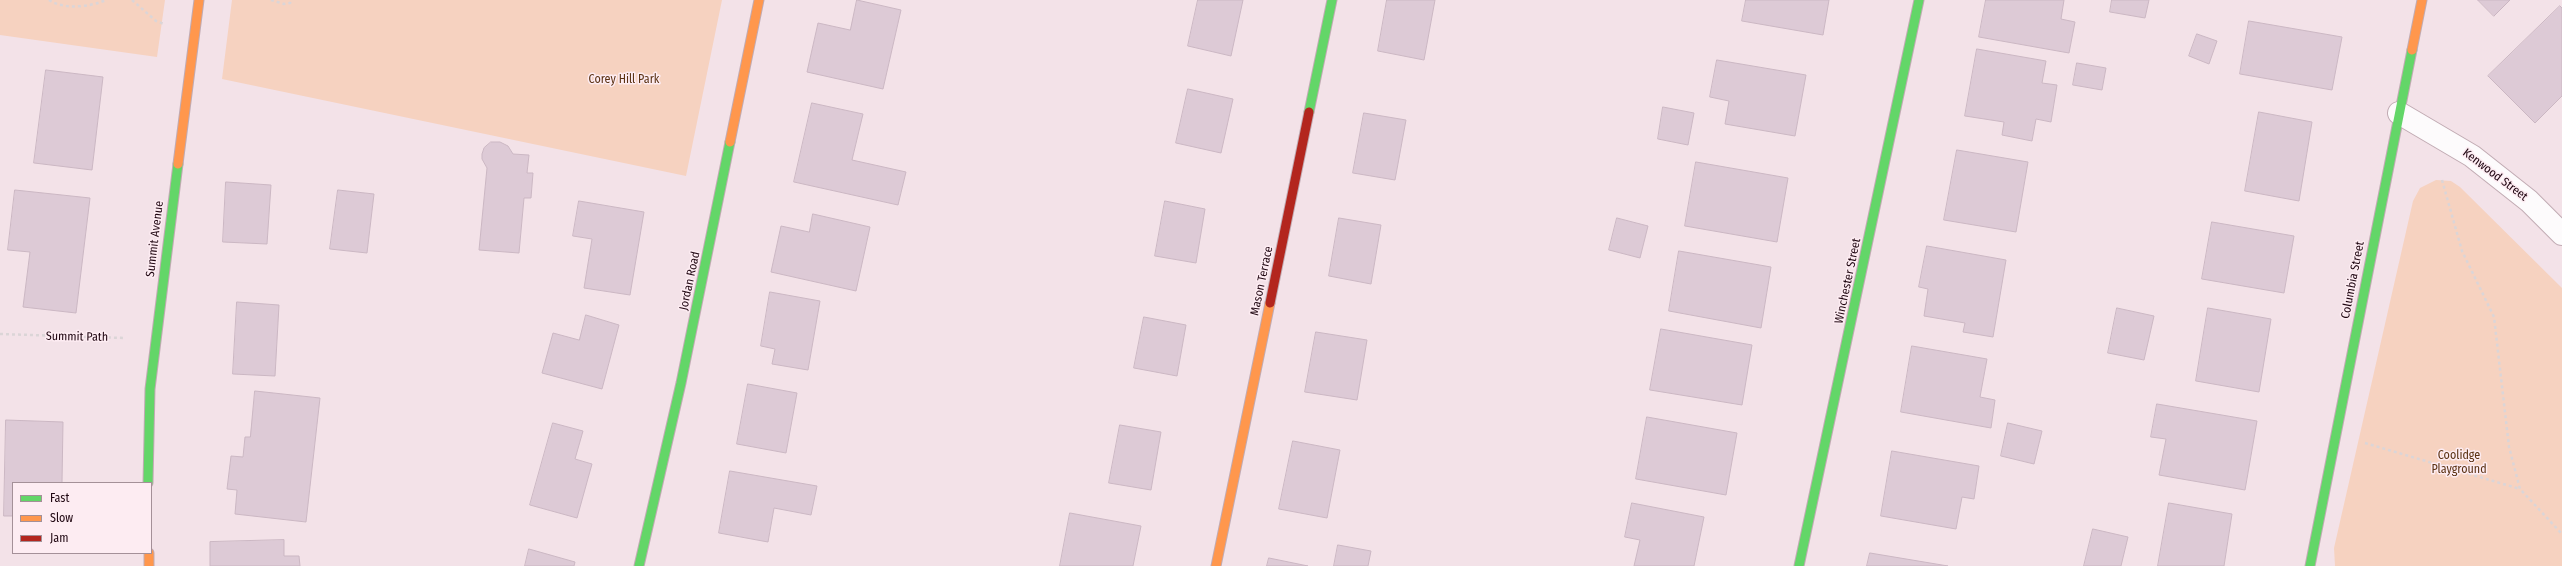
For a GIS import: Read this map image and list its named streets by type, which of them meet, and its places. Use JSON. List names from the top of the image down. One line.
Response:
{"streets":{"street":["Kenwood Street","Summit Avenue","Columbia Street","Jordan Road","Mason Terrace","Winchester Street"],"path":["Summit Path"]},"crossings":[["Kenwood Street","Columbia Street"],["Summit Avenue","Summit Path"]],"parks":["Corey Hill Park","Coolidge Playground"],"legend":["Fast","Slow","Jam"]}
